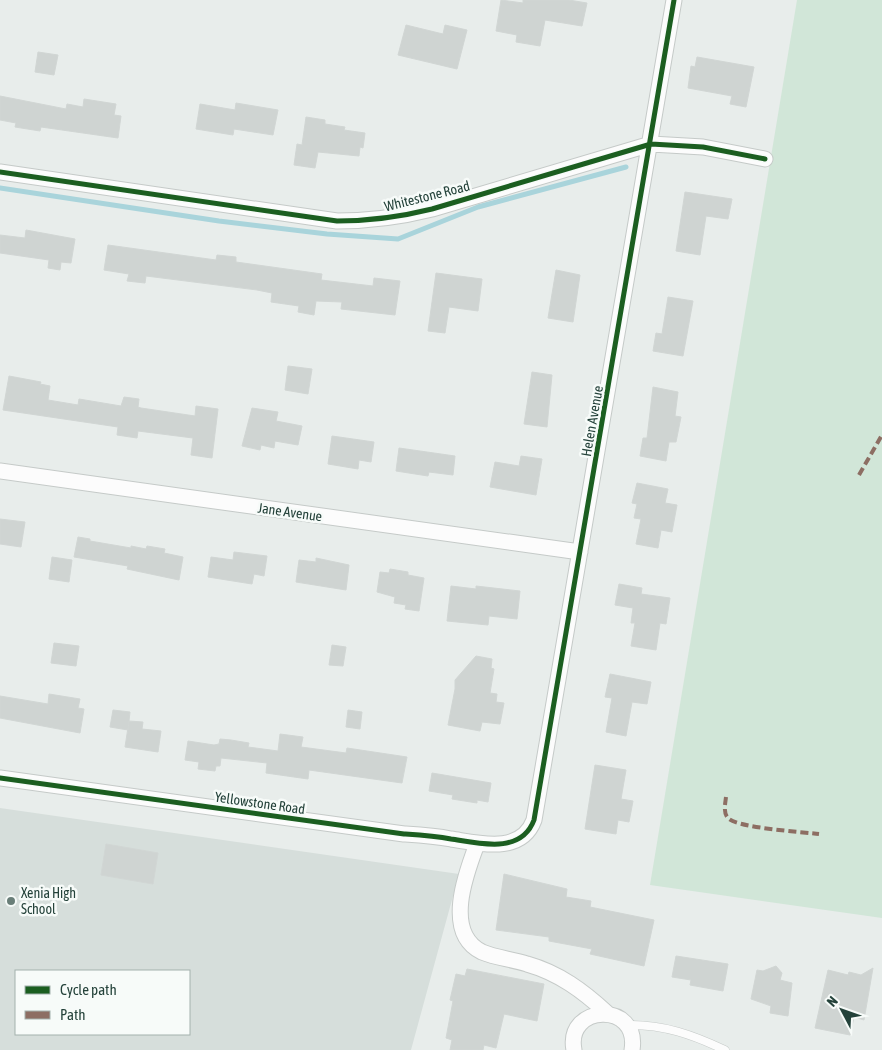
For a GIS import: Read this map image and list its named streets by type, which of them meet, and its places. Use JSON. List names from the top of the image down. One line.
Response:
{"streets":{"street":["Whitestone Road","Helen Avenue","Jane Avenue","Yellowstone Road"]},"crossings":[["Whitestone Road","Helen Avenue"],["Helen Avenue","Jane Avenue"],["Helen Avenue","Yellowstone Road"]],"places":["Xenia High School"],"legend":["Cycle path","Path"],"north":"top left"}
